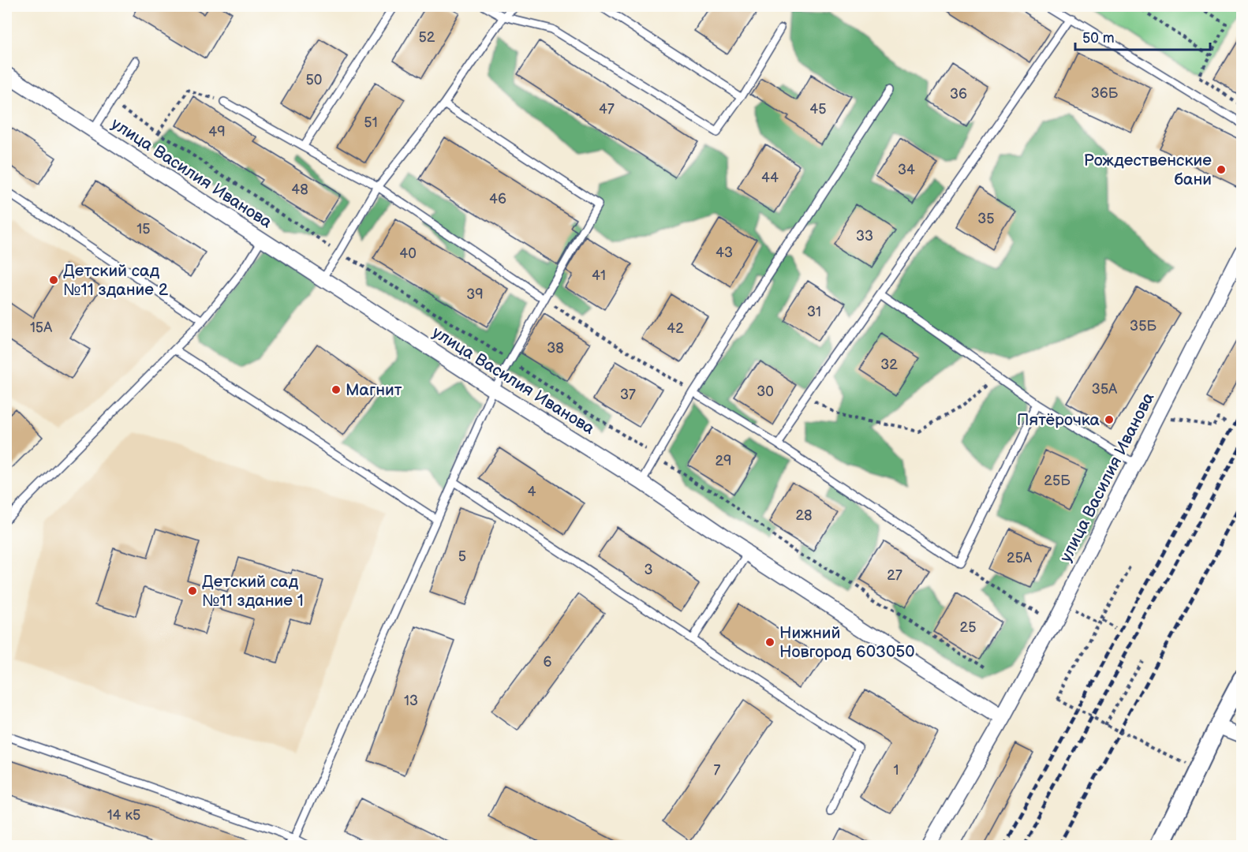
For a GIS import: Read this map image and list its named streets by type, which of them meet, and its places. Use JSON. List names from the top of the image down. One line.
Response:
{"streets":{"street":["улица Василия Иванова"]},"places":["Рождественские бани","Детский сад №11 здание 2","Магнит","Пятёрочка","Детский сад №11 здание 1","Нижний Новгород 603050"],"house_numbers":["52","50","36Б","36","47","45","51","49","34","44","48","46","35","15","33","43","40","41","39","31","35Б","15А","42","38","32","35А","30","37","29","25Б","4","28","5","25А","3","27","25","6","13","7","1","14 к5"],"scale_bar":"50 m"}
